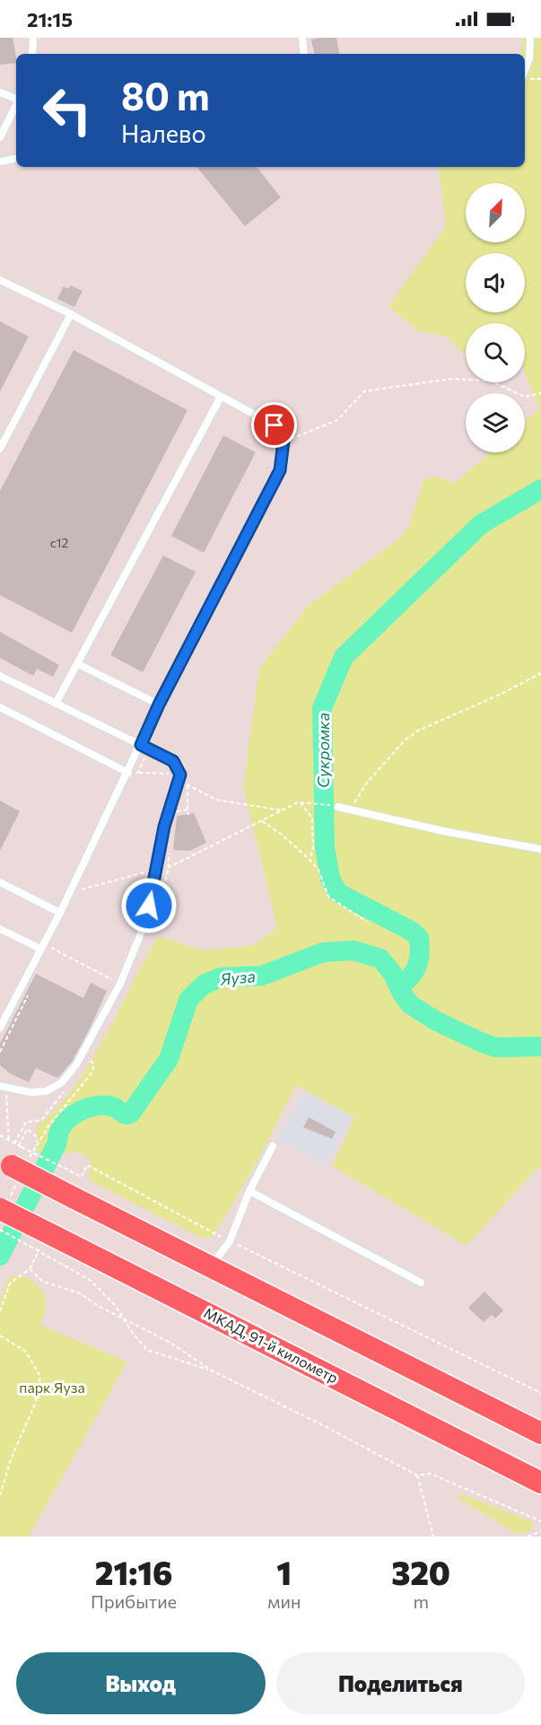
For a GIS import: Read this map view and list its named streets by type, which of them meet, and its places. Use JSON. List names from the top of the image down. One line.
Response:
{"streets":{"highway":["МКАД, 91-й километр"]},"water":["Сукромка","Яуза"],"parks":["парк Яуза"],"house_numbers":["с12"],"north":"top right","page":{"status":"21:15","turn":["80 m","Налево"],"eta":["21:16","Прибытие","1","мин","320","m"],"buttons":["Выход","Поделиться"]}}
